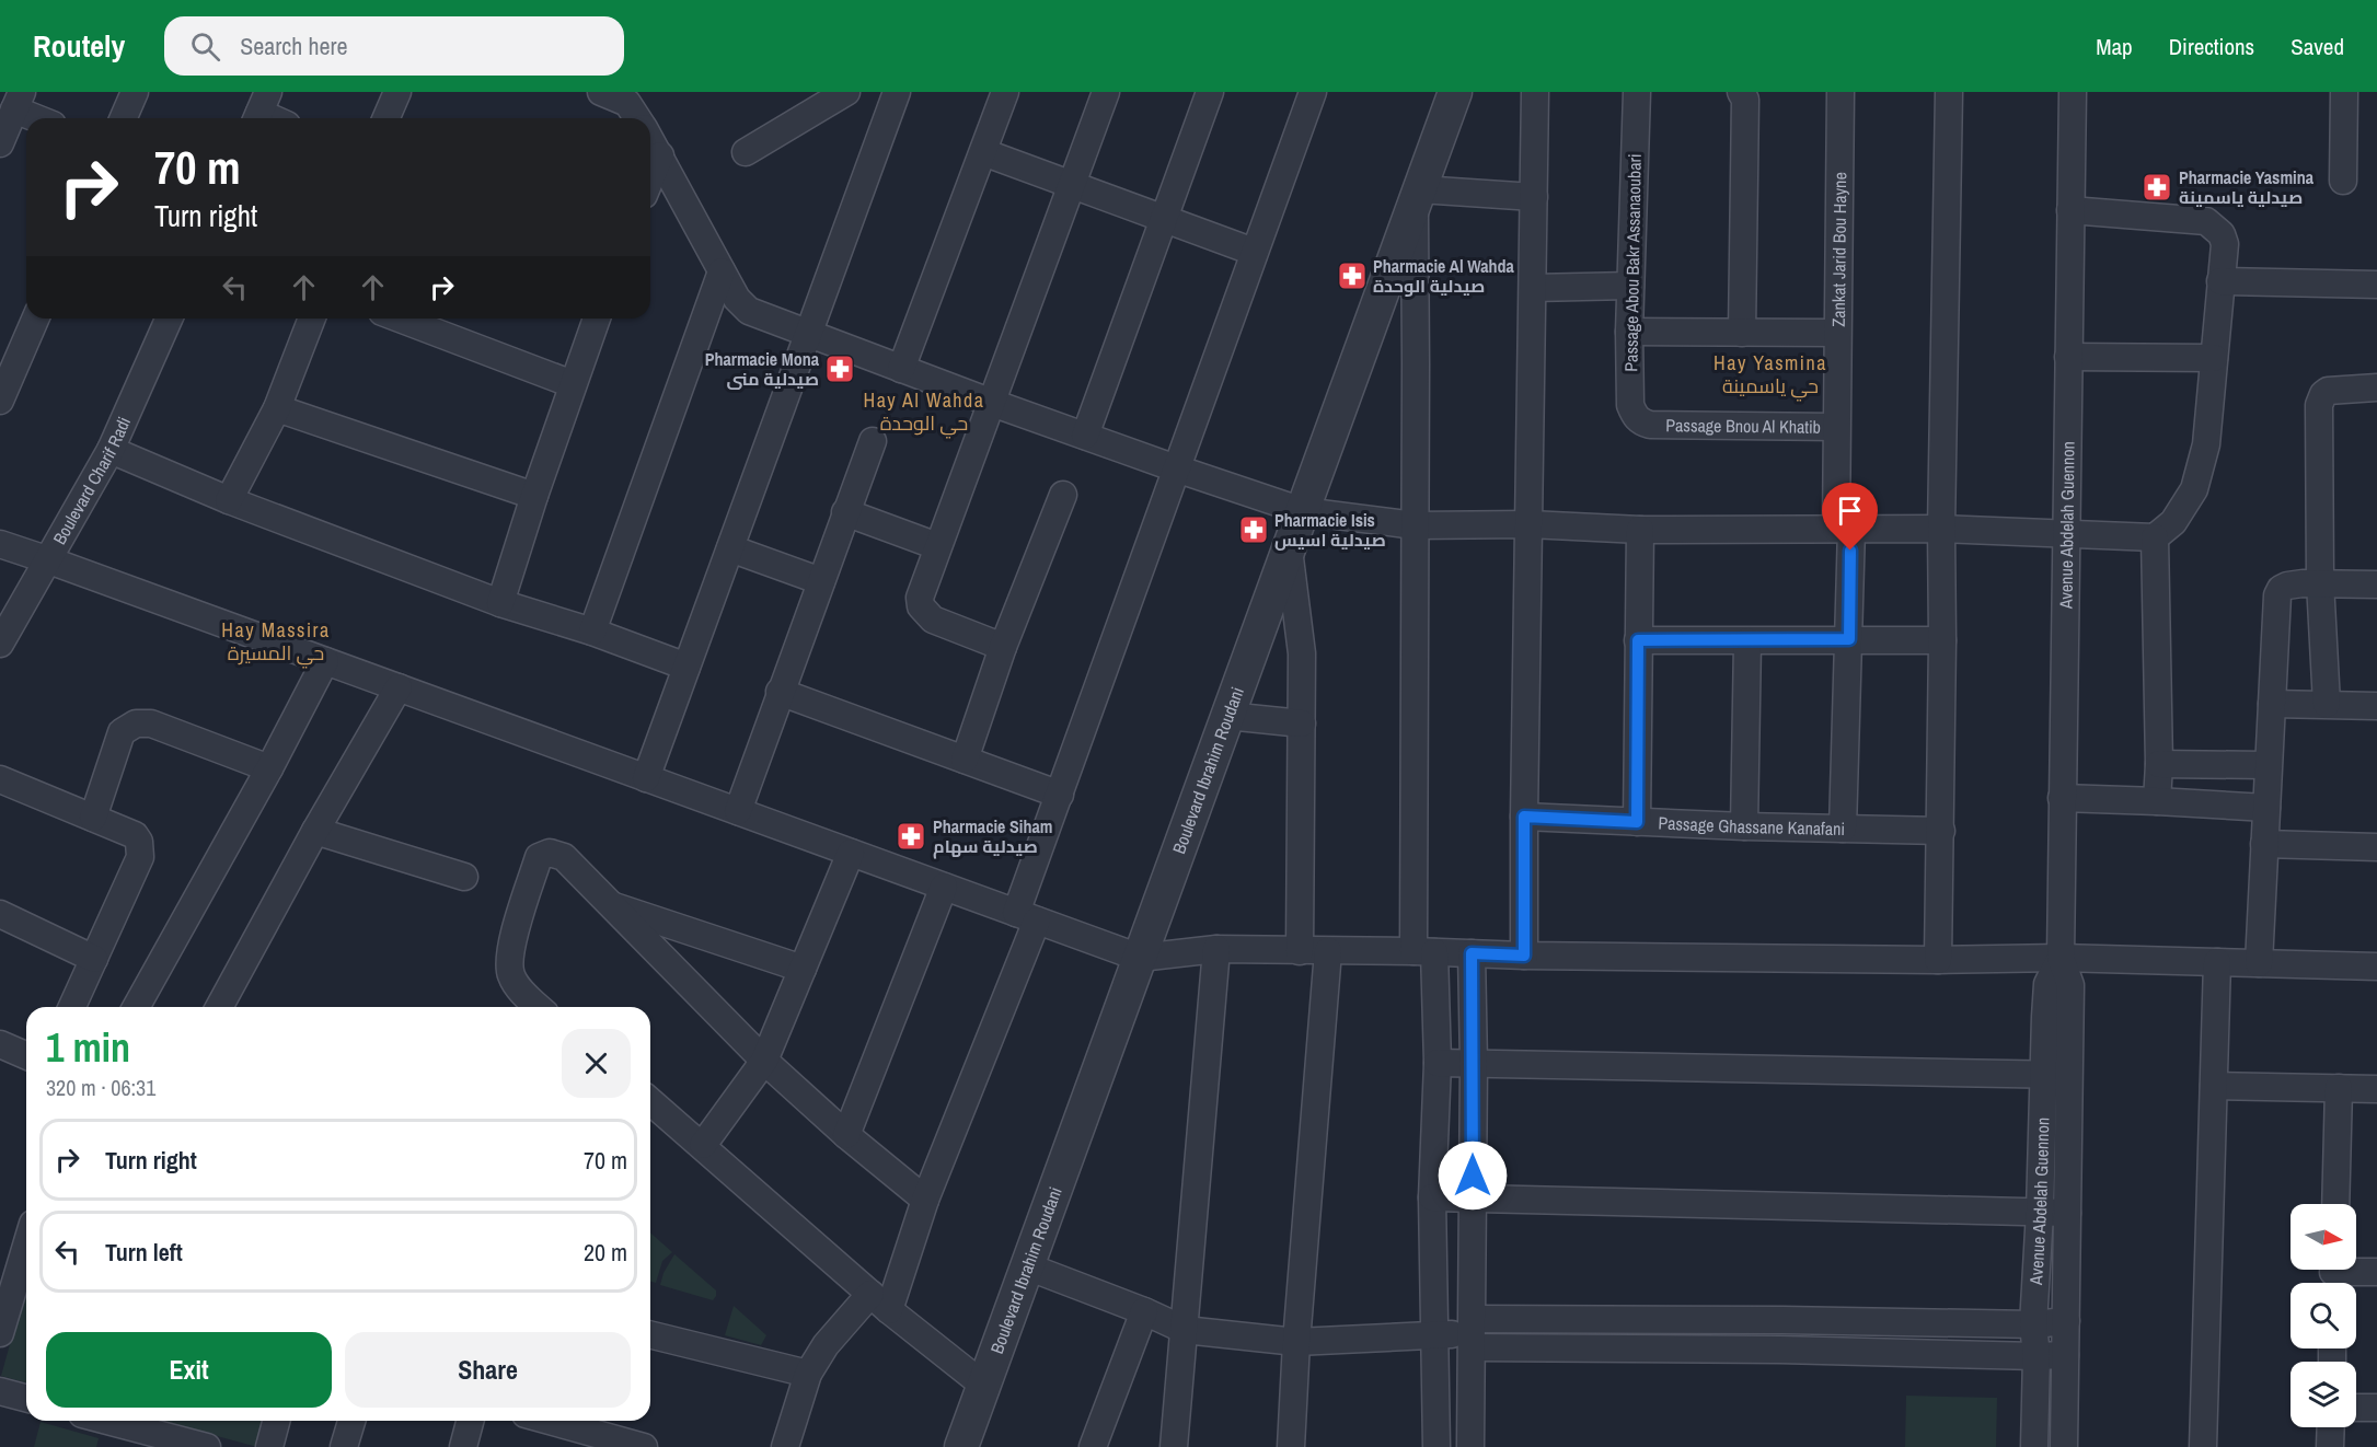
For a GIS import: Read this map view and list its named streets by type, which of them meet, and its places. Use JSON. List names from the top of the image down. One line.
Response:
{"streets":{"street":["Zankat Jarid Bou Hayne","Passage Abou Bakr Assanaoubari","Passage Bnou Al Khatib","Boulevard Charif Radi","Avenue Abdelah Guennon","Boulevard Ibrahim Roudani","Passage Ghassane Kanafani"]},"crossings":[["Zankat Jarid Bou Hayne","Passage Bnou Al Khatib"],["Zankat Jarid Bou Hayne","Passage Ghassane Kanafani"],["Passage Abou Bakr Assanaoubari","Passage Bnou Al Khatib"]],"districts":["Hay Yasmina حي ياسمينة","Hay Al Wahda حي الوحدة","Hay Massira حي المسيرة"],"places":{"pharmacy":["Pharmacie Yasmina صيدلية ياسمينة","Pharmacie Al Wahda صيدلية الوحدة","Pharmacie Mona صيدلية منى","Pharmacie Isis صيدلية اسيس","Pharmacie Siham صيدلية سهام"]},"north":"right","page":{"header":"Routely","search":"Search here","nav":["Map","Directions","Saved"],"turn":["70 m","Turn right"],"heading":["1 min","320 m · 06:31"],"list":[{"name":"Turn right","value":"70 m"},{"name":"Turn left","value":"20 m"}],"buttons":["Exit","Share"]}}
